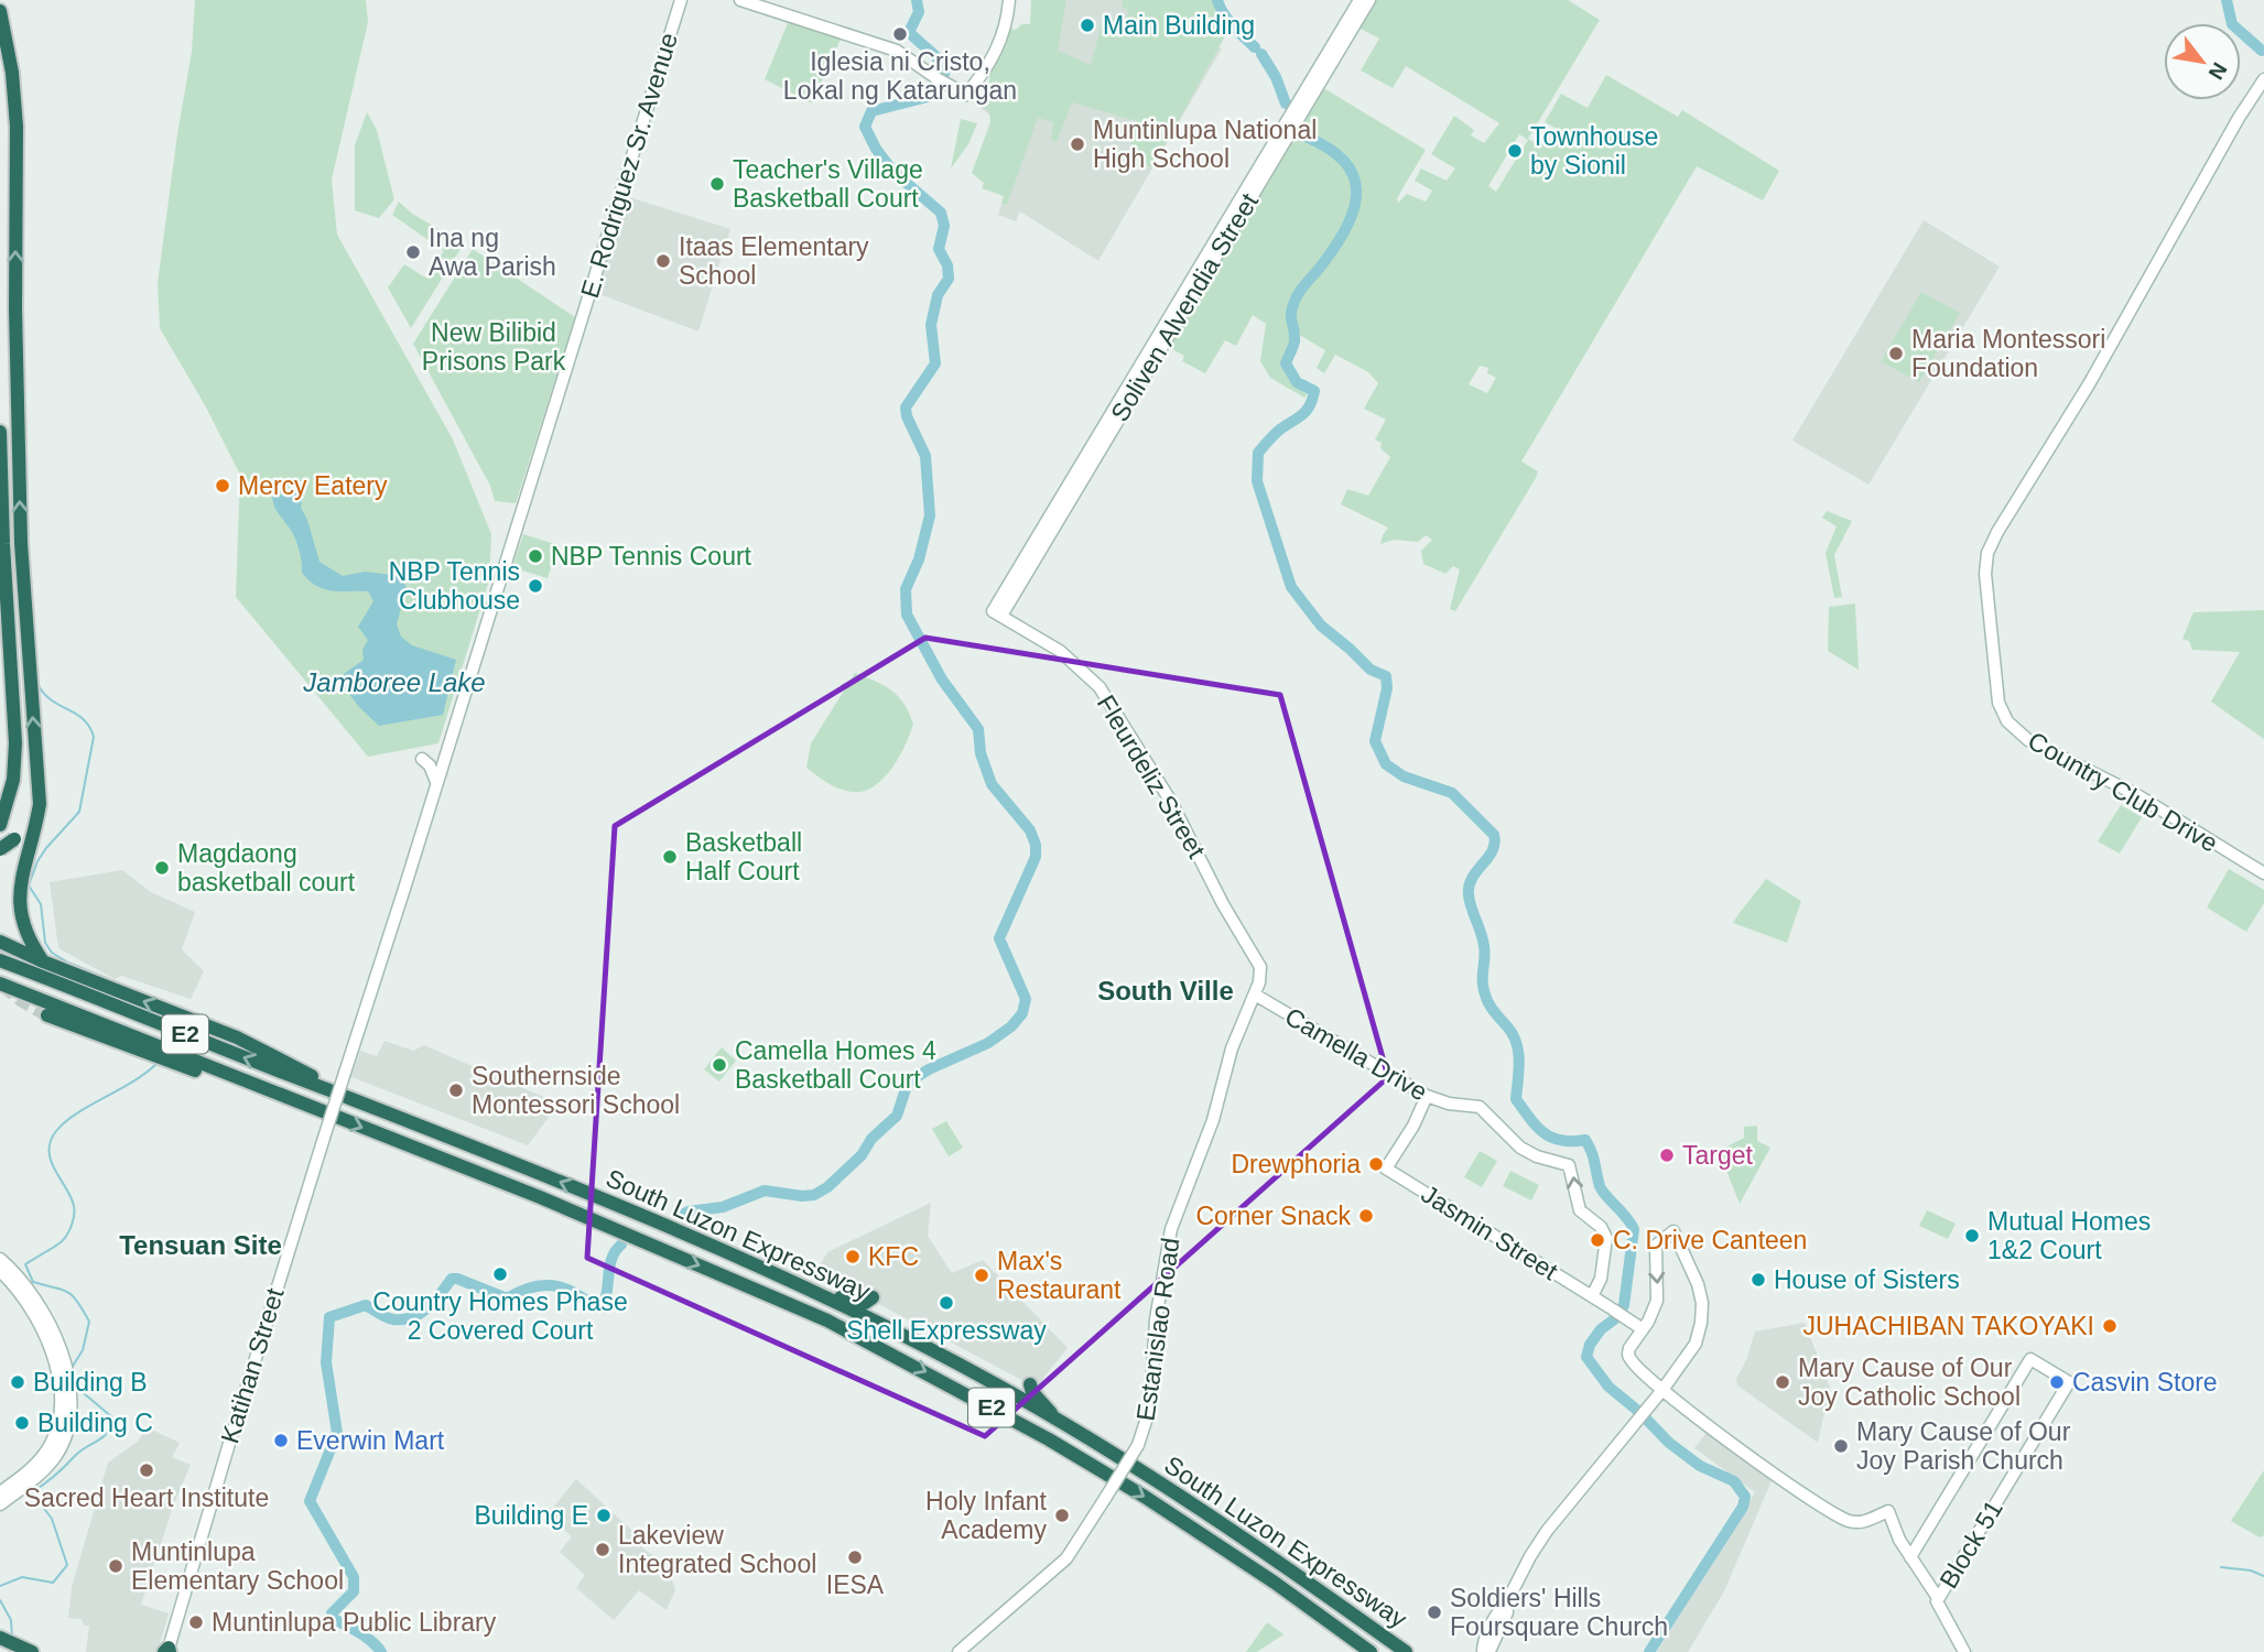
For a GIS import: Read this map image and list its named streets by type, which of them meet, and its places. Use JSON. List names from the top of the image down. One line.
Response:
{"streets":{"highway":["E2","South Luzon Expressway"],"street":["E. Rodriguez Sr. Avenue","Soliven Alvendia Street","Fleurdeliz Street","Country Club Drive","Camella Drive","Jasmin Street","Estanislao Road","Katihan Street","Block 51"]},"crossings":[["E. Rodriguez Sr. Avenue","Katihan Street"],["Soliven Alvendia Street","Fleurdeliz Street"],["Fleurdeliz Street","Camella Drive"],["Fleurdeliz Street","Estanislao Road"],["Camella Drive","Jasmin Street"],["Camella Drive","Estanislao Road"]],"one_way":["Camella Drive"],"districts":["South Ville","Tensuan Site"],"water":["Jamboree Lake"],"parks":["New Bilibid Prisons Park"],"places":["Main Building","Iglesia ni Cristo, Lokal ng Katarungan","Muntinlupa National High School","Townhouse by Sionil","Teacher's Village Basketball Court","Ina ng Awa Parish","Itaas Elementary School","Maria Montessori Foundation","Mercy Eatery","NBP Tennis Court","NBP Tennis Clubhouse","Basketball Half Court","Magdaong basketball court","Camella Homes 4 Basketball Court","Southernside Montessori School","Target","Drewphoria","Corner Snack","Mutual Homes 1&2 Court","C. Drive Canteen","KFC","Country Homes Phase 2 Covered Court","Max's Restaurant","House of Sisters","Shell Expressway","JUHACHIBAN TAKOYAKI","Building B","Mary Cause of Our Joy Catholic School","Casvin Store","Building C","Everwin Mart","Mary Cause of Our Joy Parish Church","Sacred Heart Institute","Building E","Holy Infant Academy","Lakeview Integrated School","IESA","Muntinlupa Elementary School","Soldiers' Hills Foursquare Church","Muntinlupa Public Library"],"north":"bottom right"}
